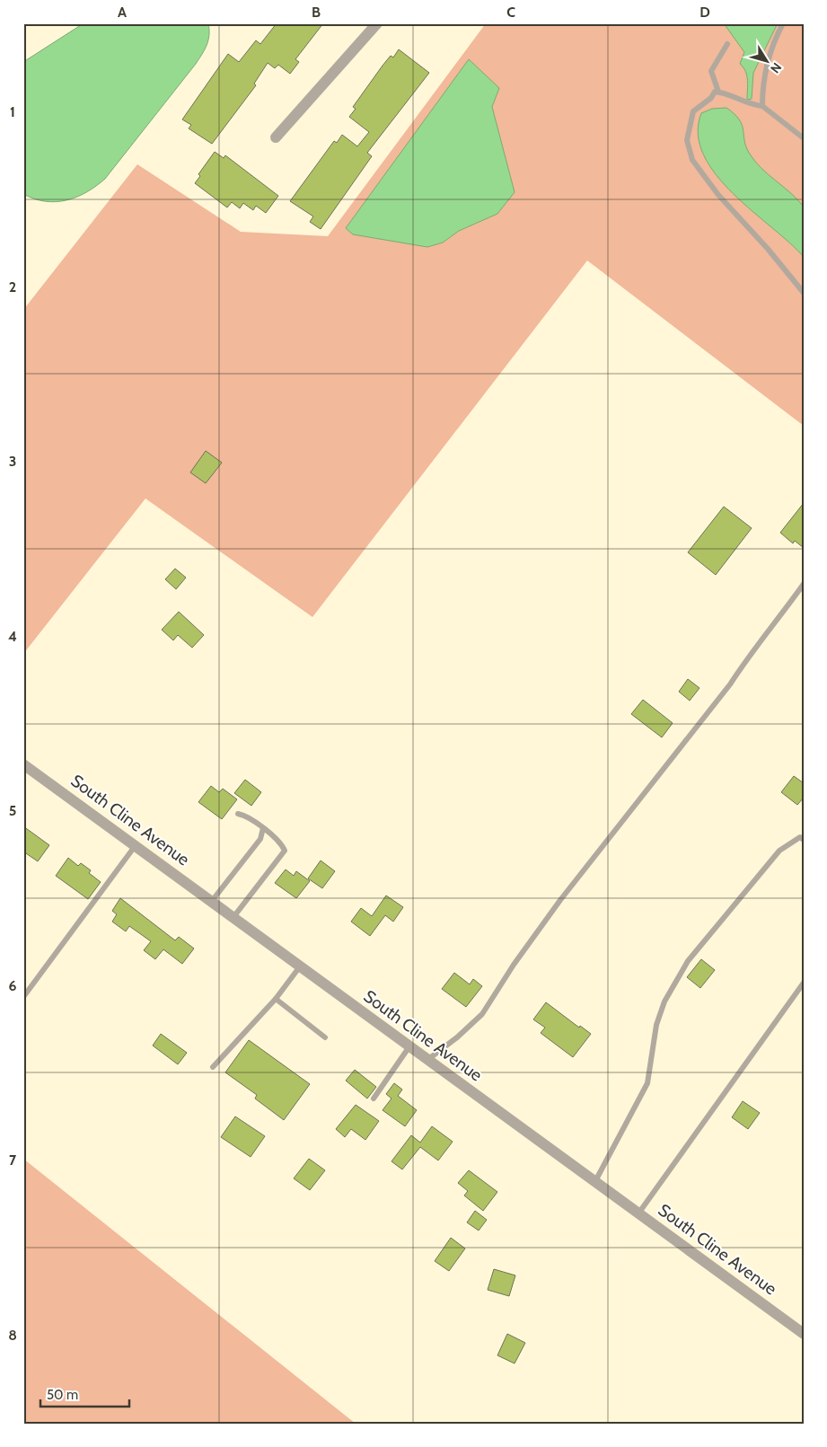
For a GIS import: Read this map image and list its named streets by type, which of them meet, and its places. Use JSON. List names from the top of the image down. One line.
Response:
{"streets":{"street":["South Cline Avenue"]},"scale_bar":"50 m","north":"bottom right","grid":{"columns":["A","B","C","D"],"rows":["1","2","3","4","5","6","7","8"]}}
